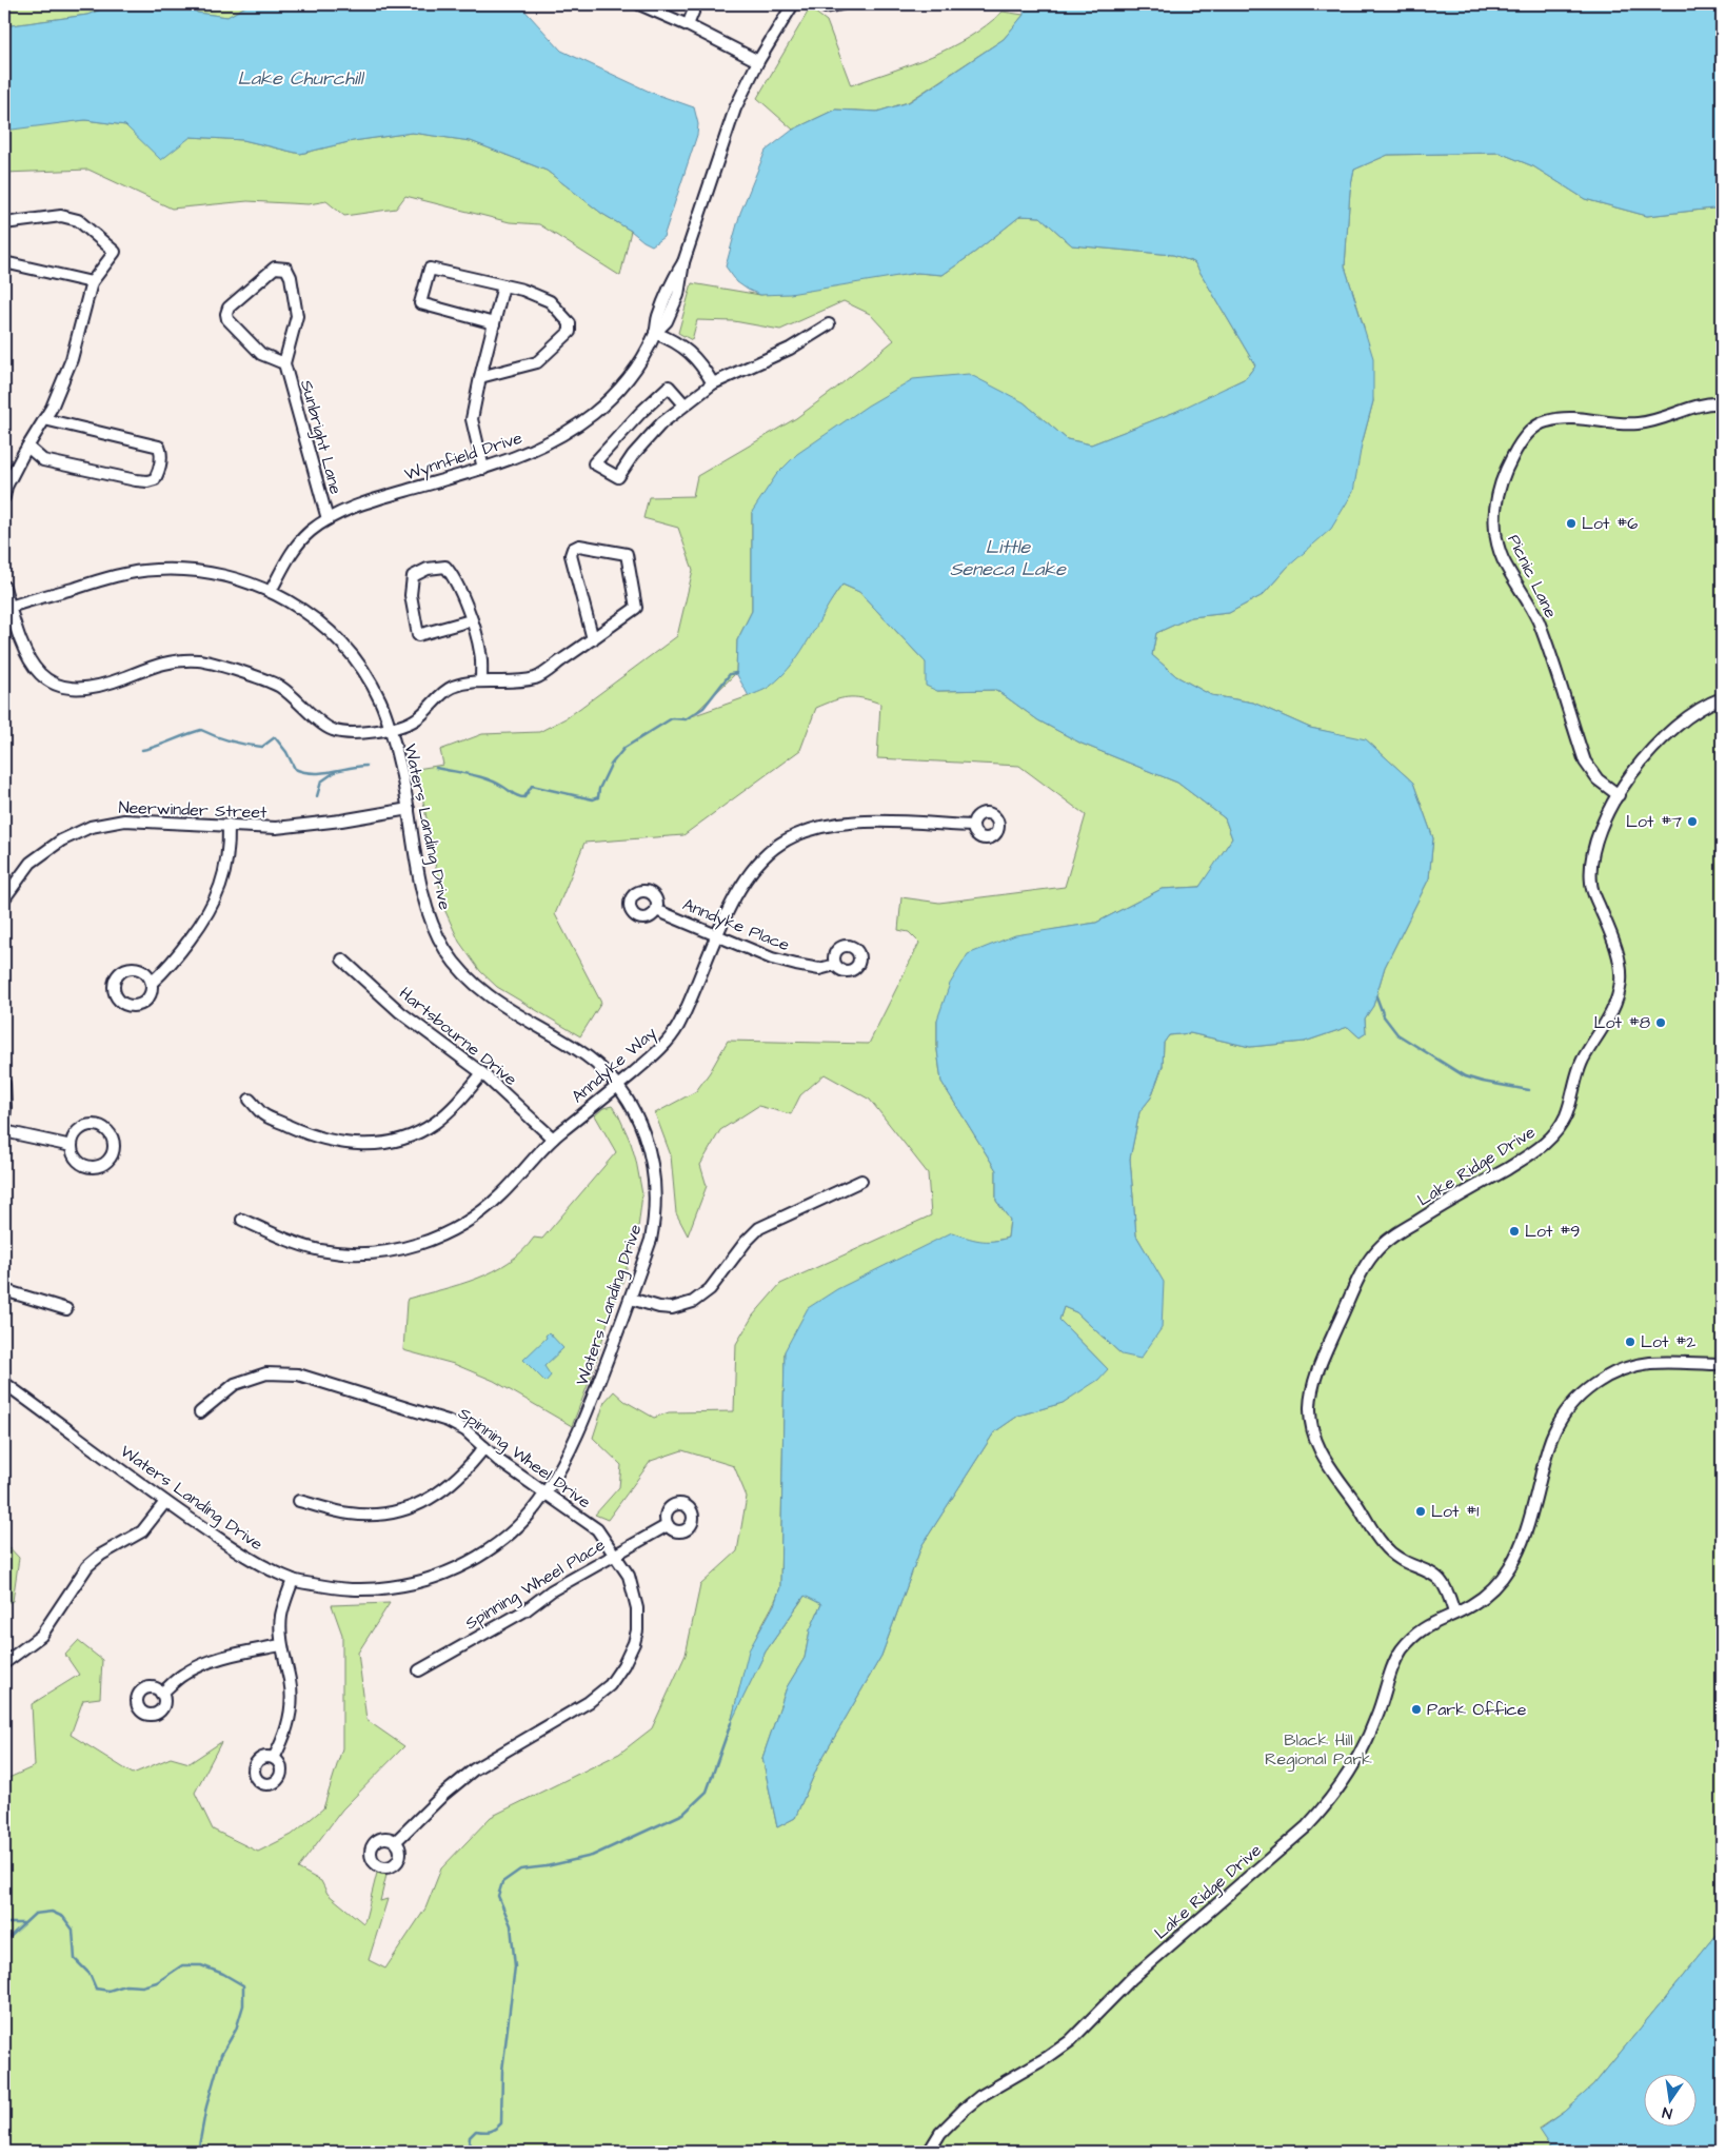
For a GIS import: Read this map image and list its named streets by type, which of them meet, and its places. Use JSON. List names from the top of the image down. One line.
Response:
{"streets":{"street":["Sunbright Lane","Wynnfield Drive","Picnic Lane","Neerwinder Street","Waters Landing Drive","Anndyke Place","Hartsbourne Drive","Anndyke Way","Lake Ridge Drive","Spinning Wheel Drive","Spinning Wheel Place"]},"crossings":[["Sunbright Lane","Wynnfield Drive"],["Wynnfield Drive","Waters Landing Drive"],["Picnic Lane","Lake Ridge Drive"],["Neerwinder Street","Waters Landing Drive"],["Waters Landing Drive","Anndyke Way"],["Waters Landing Drive","Spinning Wheel Drive"],["Anndyke Place","Anndyke Way"],["Hartsbourne Drive","Anndyke Way"],["Spinning Wheel Drive","Spinning Wheel Place"]],"water":["Lake Churchill","Little Seneca Lake"],"parks":["Black Hill Regional Park"],"places":["Lot #6","Lot #7","Lot #8","Lot #9","Lot #2","Lot #1","Park Office"],"north":"bottom"}
